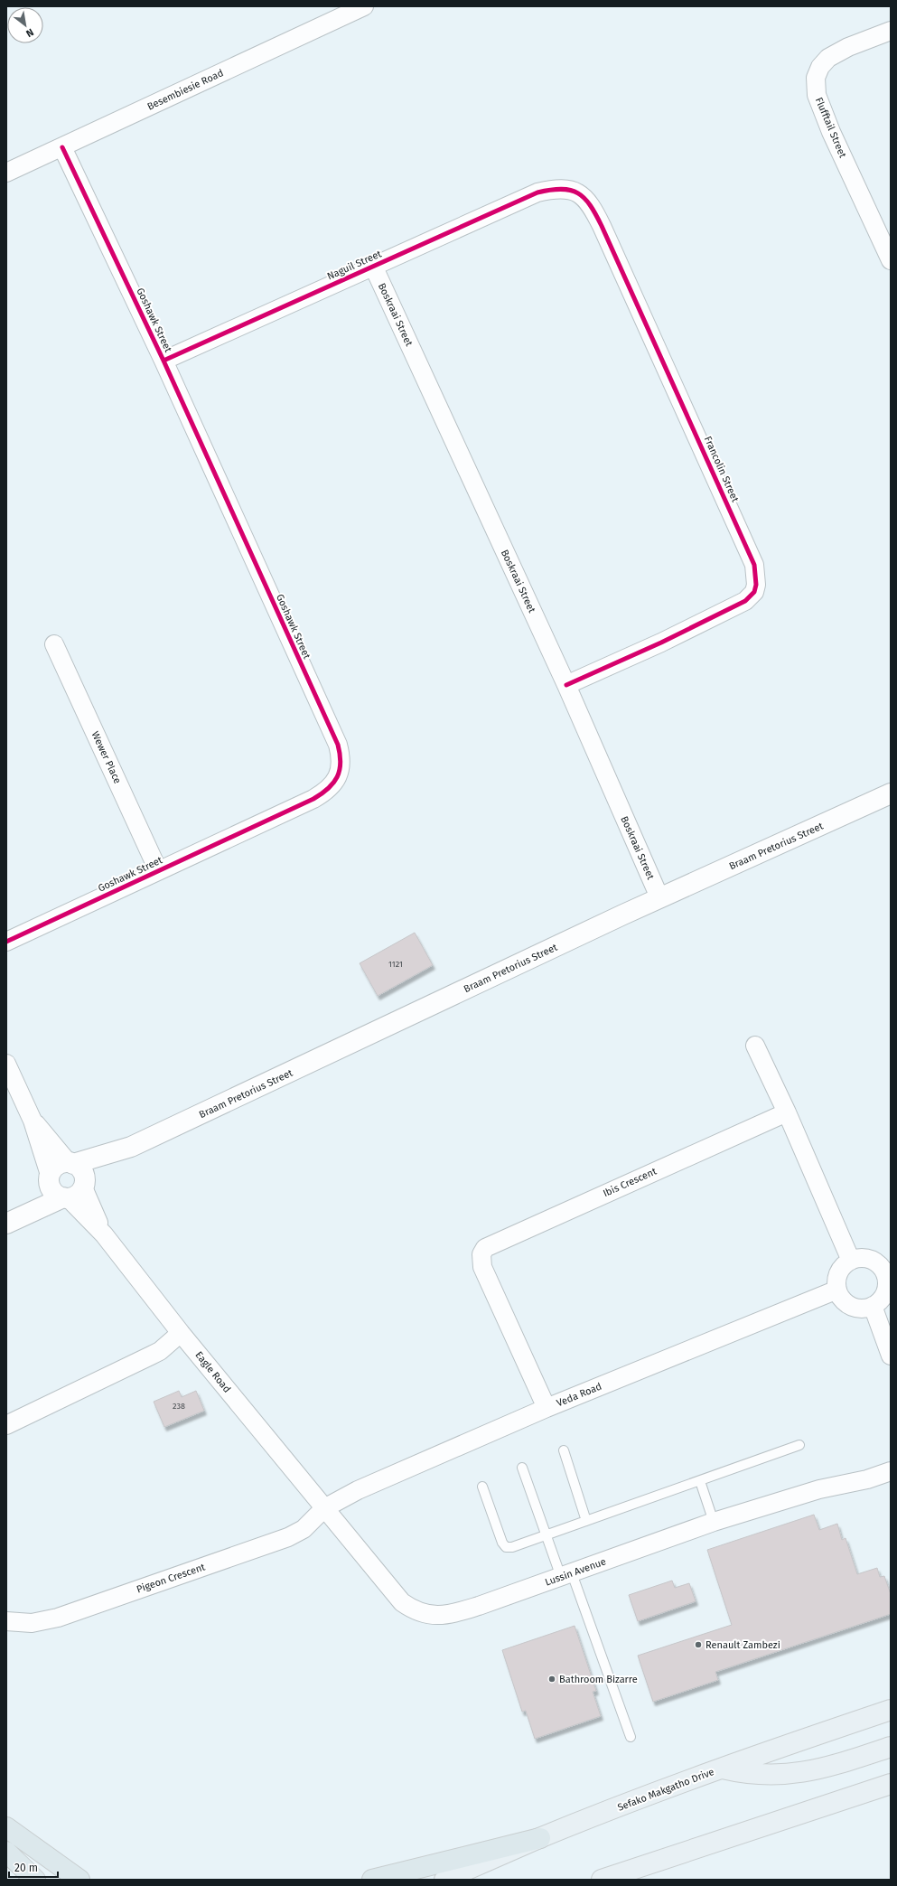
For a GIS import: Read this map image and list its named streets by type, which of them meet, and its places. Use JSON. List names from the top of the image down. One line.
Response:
{"streets":{"main road":["Sefako Makgatho Drive"],"street":["Besembiesie Road","Flufftail Street","Naguil Street","Boskraai Street","Goshawk Street","Francolin Street","Wewer Place","Braam Pretorius Street","Ibis Crescent","Eagle Road","Veda Road","Lussin Avenue","Pigeon Crescent"]},"crossings":[["Besembiesie Road","Goshawk Street"],["Naguil Street","Boskraai Street"],["Naguil Street","Goshawk Street"],["Naguil Street","Francolin Street"],["Boskraai Street","Francolin Street"],["Boskraai Street","Braam Pretorius Street"],["Goshawk Street","Wewer Place"],["Braam Pretorius Street","Eagle Road"],["Ibis Crescent","Veda Road"],["Eagle Road","Veda Road"],["Eagle Road","Lussin Avenue"],["Eagle Road","Pigeon Crescent"],["Veda Road","Lussin Avenue"],["Veda Road","Pigeon Crescent"],["Lussin Avenue","Pigeon Crescent"]],"places":["Renault Zambezi","Bathroom Bizarre"],"house_numbers":["1121","238"],"scale_bar":"20 m","north":"bottom right"}
